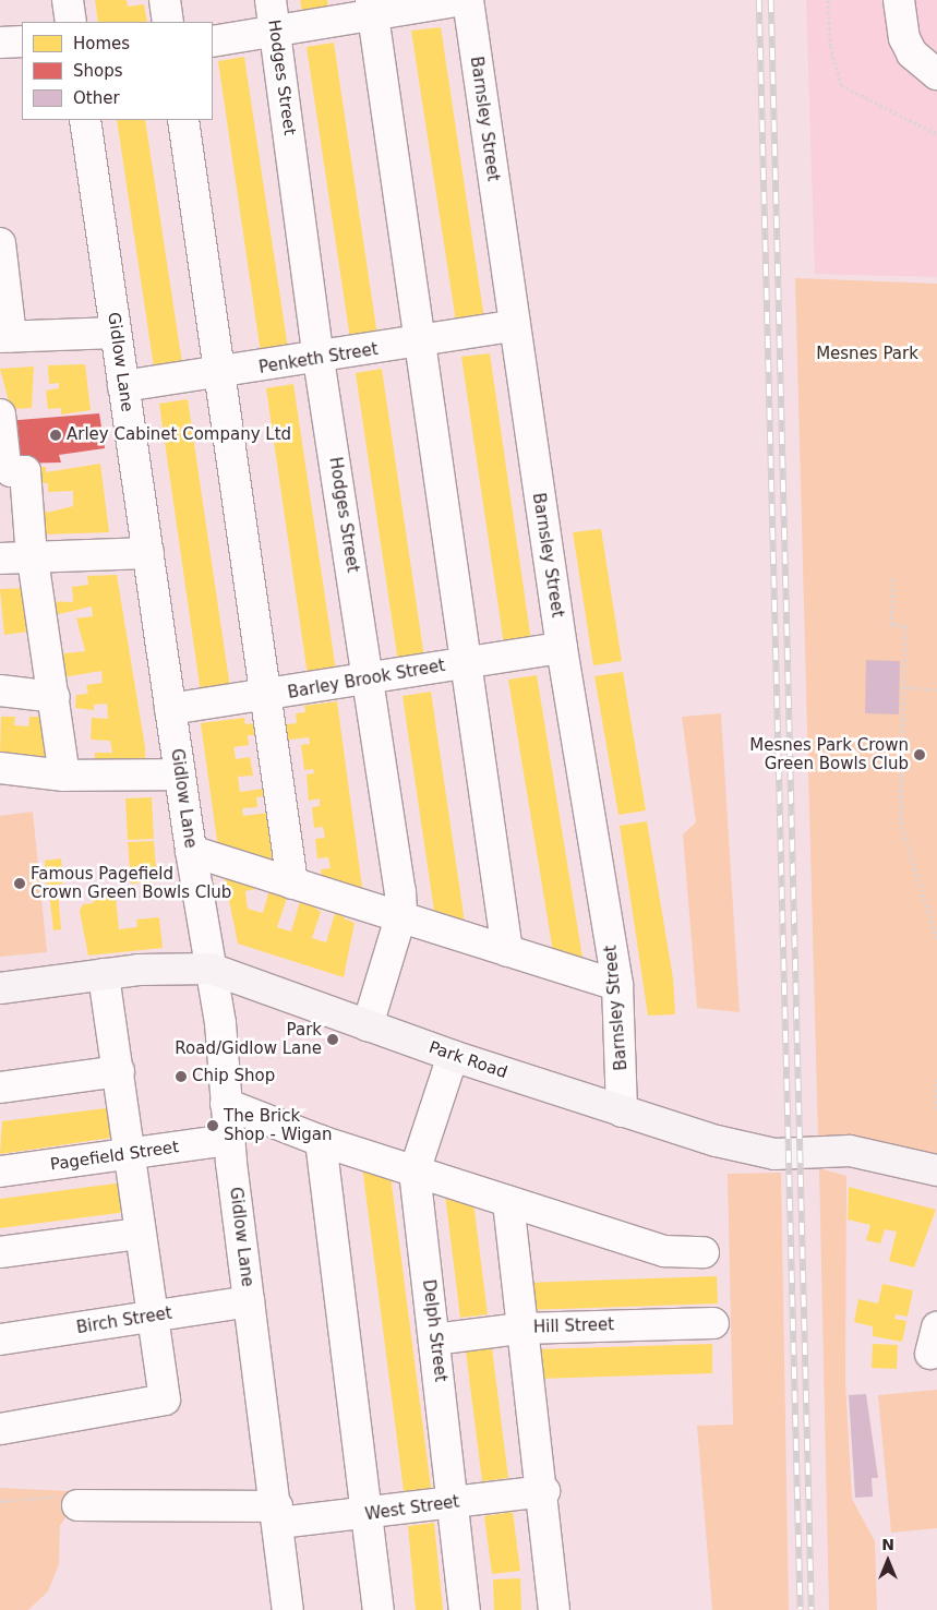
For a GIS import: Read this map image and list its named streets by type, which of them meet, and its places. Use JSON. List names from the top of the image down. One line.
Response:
{"streets":{"main road":["Park Road"],"street":["Hodges Street","Barnsley Street","Penketh Street","Gidlow Lane","Barley Brook Street","Pagefield Street","Birch Street","Hill Street","Delph Street","West Street"]},"crossings":[["Hodges Street","Penketh Street"],["Hodges Street","Barley Brook Street"],["Hodges Street","Park Road"],["Barnsley Street","Penketh Street"],["Barnsley Street","Barley Brook Street"],["Barnsley Street","Park Road"],["Penketh Street","Gidlow Lane"],["Gidlow Lane","Barley Brook Street"],["Gidlow Lane","Park Road"],["Gidlow Lane","Pagefield Street"],["Gidlow Lane","Birch Street"],["Gidlow Lane","West Street"],["Park Road","Delph Street"],["Hill Street","Delph Street"],["Delph Street","West Street"]],"parks":["Mesnes Park"],"places":["Arley Cabinet Company Ltd","Mesnes Park Crown Green Bowls Club","Famous Pagefield Crown Green Bowls Club","Park Road/Gidlow Lane","Chip Shop","The Brick Shop - Wigan"],"legend":["Homes","Shops","Other"],"north":"top"}
